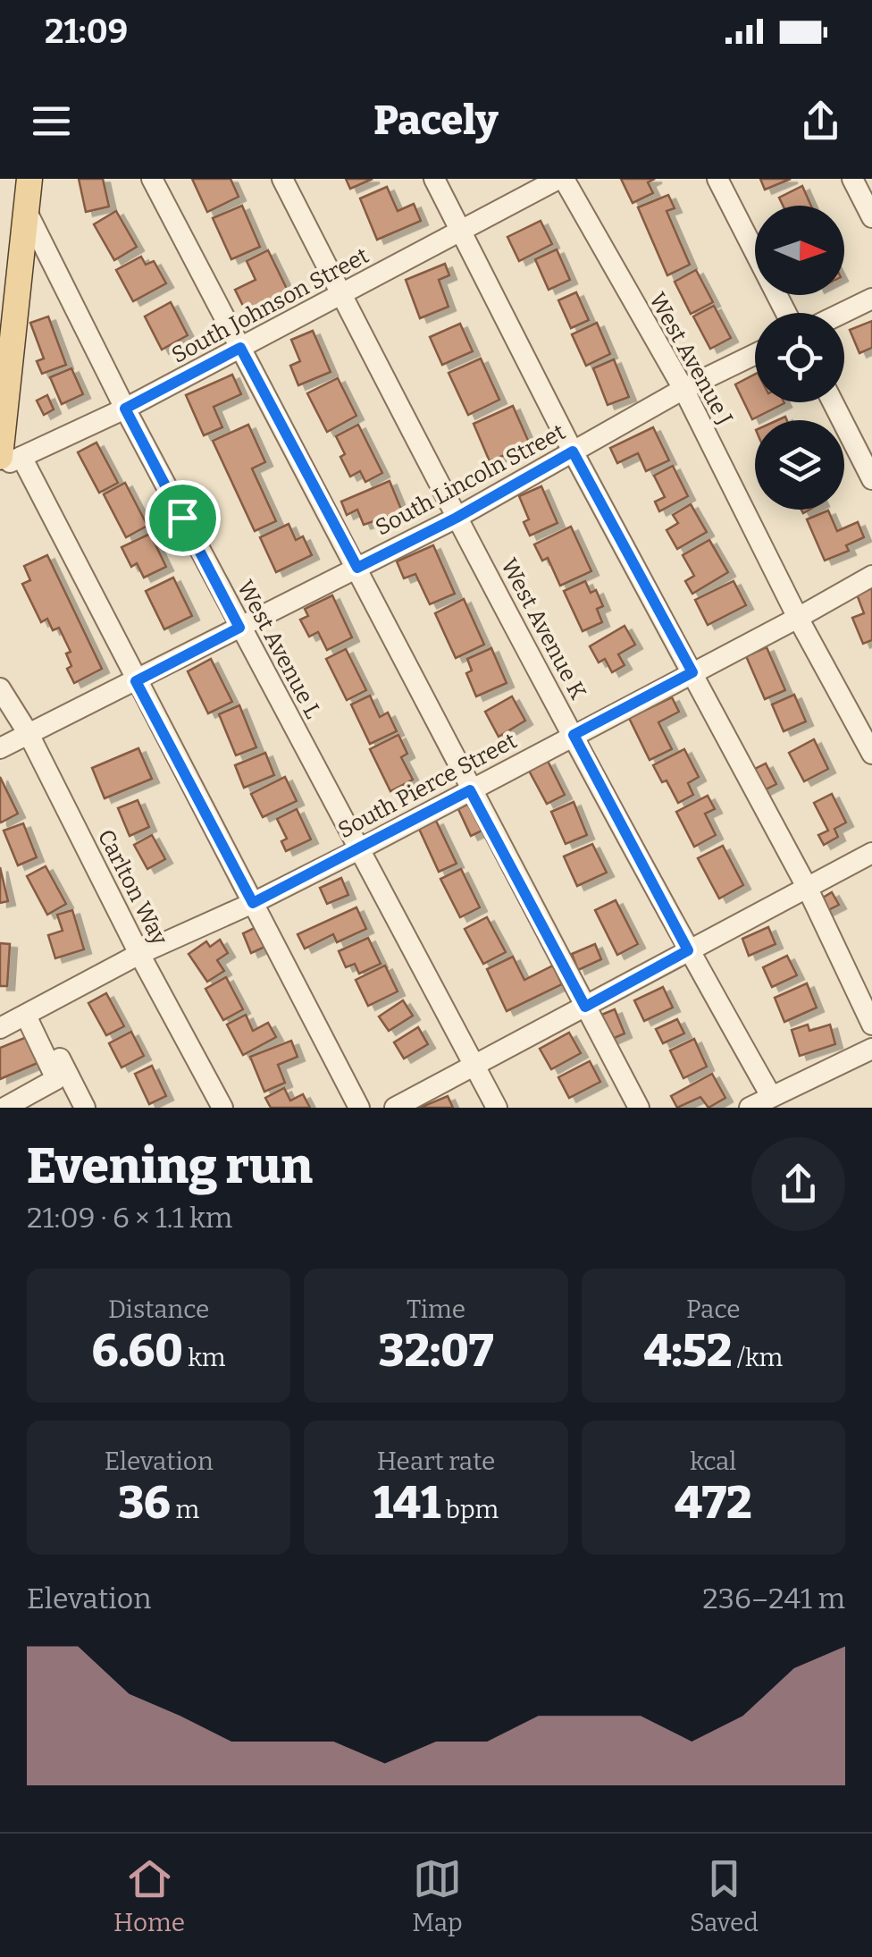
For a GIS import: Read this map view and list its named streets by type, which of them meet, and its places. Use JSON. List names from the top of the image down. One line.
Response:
{"streets":{"street":["South Johnson Street","West Avenue J","South Lincoln Street","West Avenue K","West Avenue L","South Pierce Street","Carlton Way"]},"crossings":[["South Johnson Street","West Avenue J"],["South Johnson Street","West Avenue K"],["South Johnson Street","West Avenue L"],["West Avenue J","South Lincoln Street"],["West Avenue J","South Pierce Street"],["South Lincoln Street","West Avenue K"],["South Lincoln Street","West Avenue L"],["South Lincoln Street","Carlton Way"],["West Avenue K","South Pierce Street"],["West Avenue L","South Pierce Street"],["South Pierce Street","Carlton Way"]],"north":"right","page":{"status":"21:09","header":"Pacely","heading":["Evening run","21:09 · 6 × 1.1 km"],"stats":[["Distance","6.60 km"],["Time","32:07"],["Pace","4:52 /km"],["Elevation","36 m"],["Heart rate","141 bpm"],["kcal","472"]],"chart":["Elevation","236–241 m"],"tabs":["Home","Map","Saved"]}}
